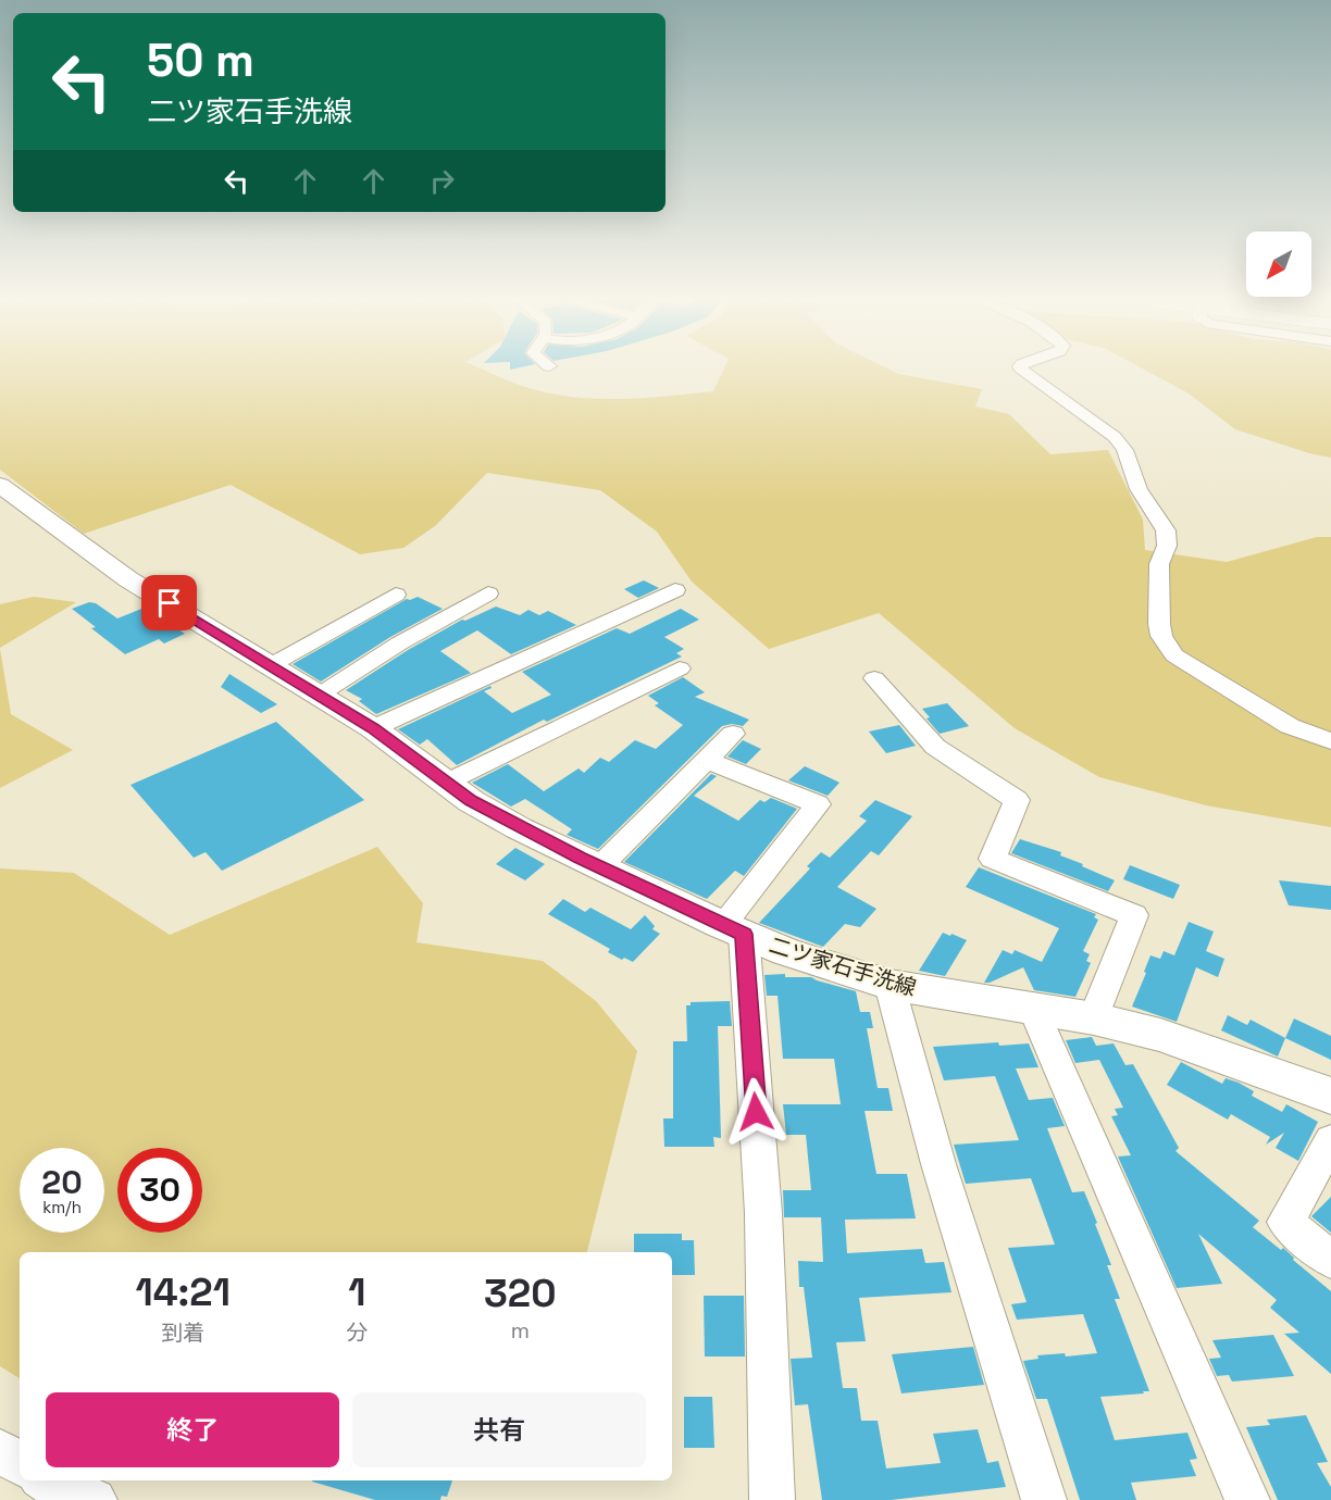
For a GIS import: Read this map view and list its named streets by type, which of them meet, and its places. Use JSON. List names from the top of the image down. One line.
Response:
{"streets":{"street":["二ツ家石手洗線"]},"north":"bottom left","page":{"turn":["50 m","二ツ家石手洗線"],"speed":"20 km/h","limit":"30","eta":["14:21","到着","1","分","320","m"],"buttons":["終了","共有"]}}
